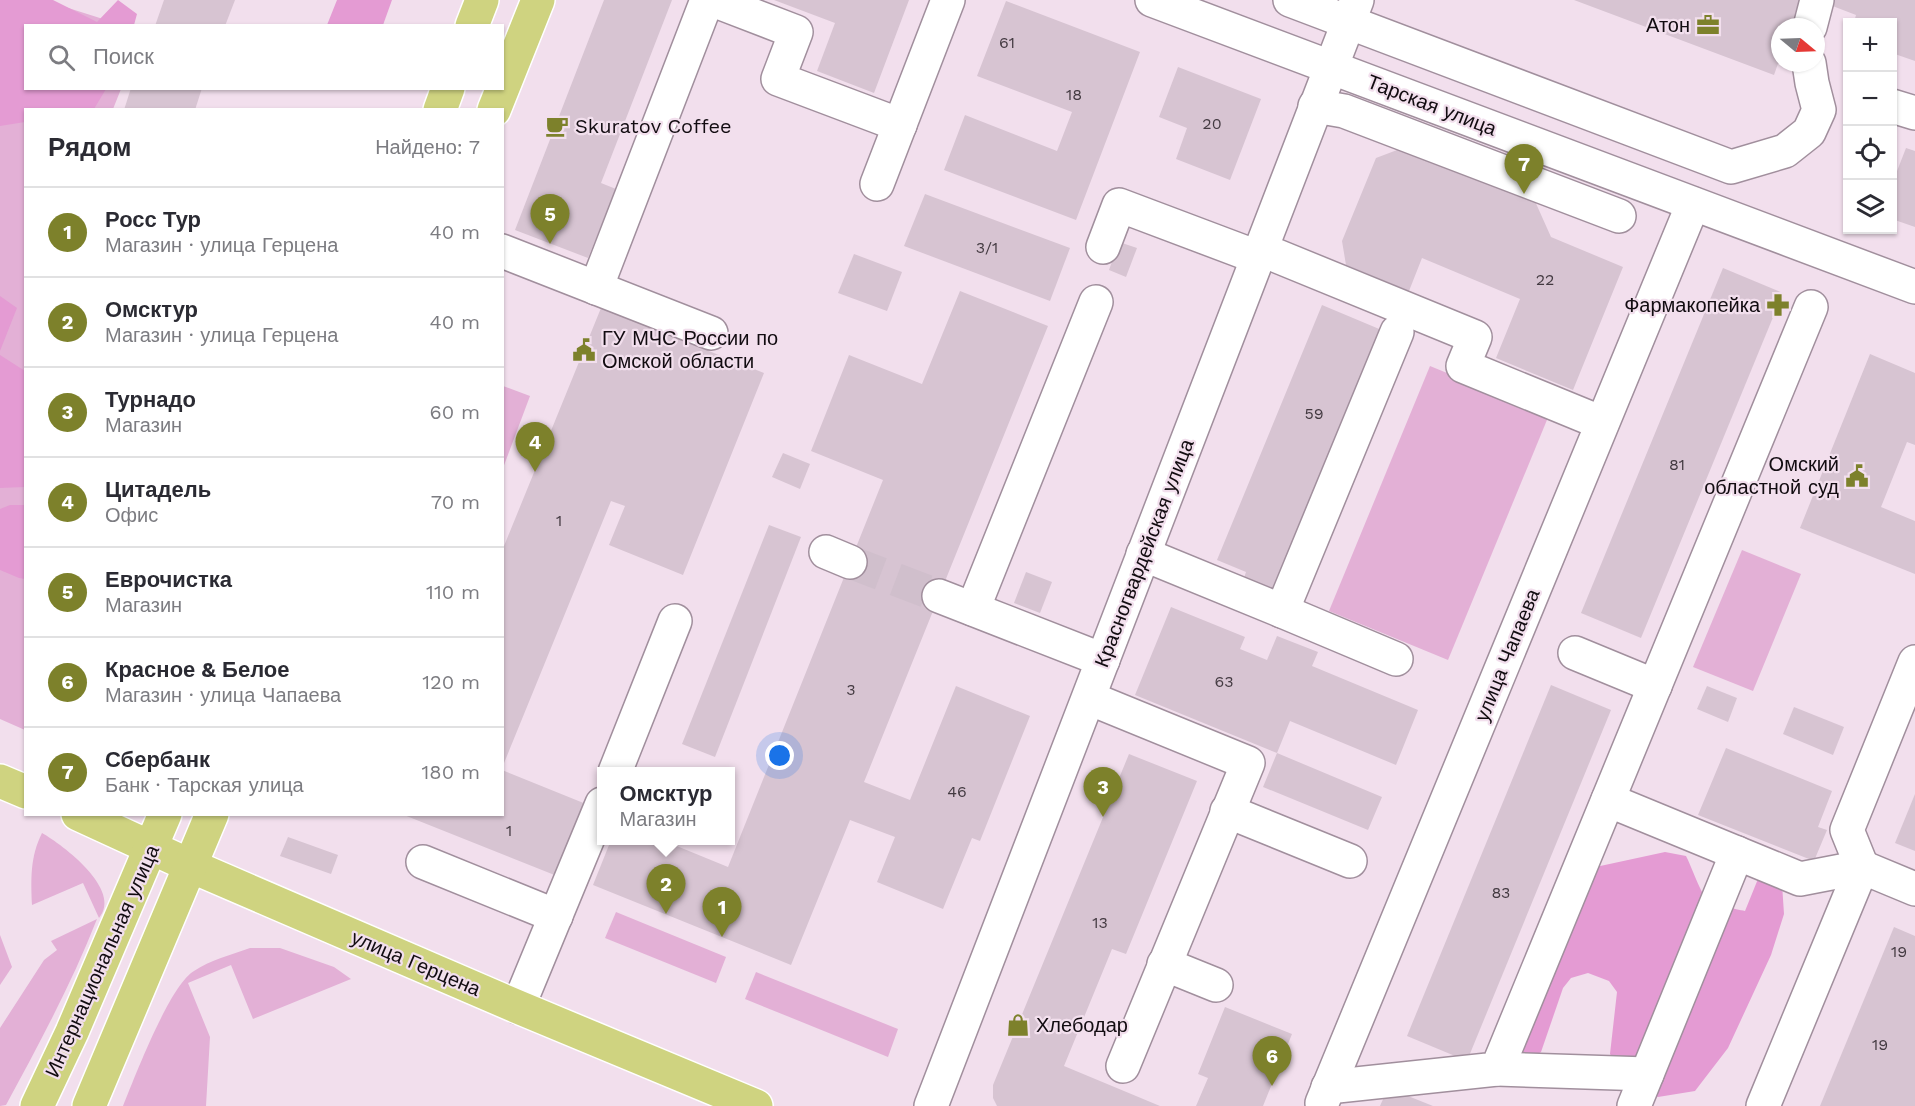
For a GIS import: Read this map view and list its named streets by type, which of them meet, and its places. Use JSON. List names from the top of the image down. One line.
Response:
{"streets":{"main road":["Интернациональная улица","улица Герцена"],"street":["Тарская улица","Красногвардейская улица","улица Чапаева"]},"crossings":[["Тарская улица","Красногвардейская улица"],["Тарская улица","улица Чапаева"],["Интернациональная улица","улица Герцена"]],"places":{"office":["Атон"],"cafe":["Skuratov Coffee"],"pharmacy":["Фармакопейка"],"public building":["ГУ МЧС России по Омской области","Омский областной суд"],"shop":["Хлебодар"]},"house_numbers":["61","18","20","3/1","22","59","81","1","63","3","46","1","83","13","19","19"],"north":"right","page":{"map_buttons":["+","−"],"search":"Поиск","heading":["Рядом","Найдено: 7"],"pins":["7","5","4","3","2","1","6"],"list":[{"mark":"1","name":"Росс Тур","note":"Магазин · улица Герцена","value":"40 m"},{"mark":"2","name":"Омсктур","note":"Магазин · улица Герцена","value":"40 m"},{"mark":"3","name":"Турнадо","note":"Магазин","value":"60 m"},{"mark":"4","name":"Цитадель","note":"Офис","value":"70 m"},{"mark":"5","name":"Еврочистка","note":"Магазин","value":"110 m"},{"mark":"6","name":"Красное & Белое","note":"Магазин · улица Чапаева","value":"120 m"},{"mark":"7","name":"Сбербанк","note":"Банк · Тарская улица","value":"180 m"}],"popup":["Омсктур","Магазин"]}}
